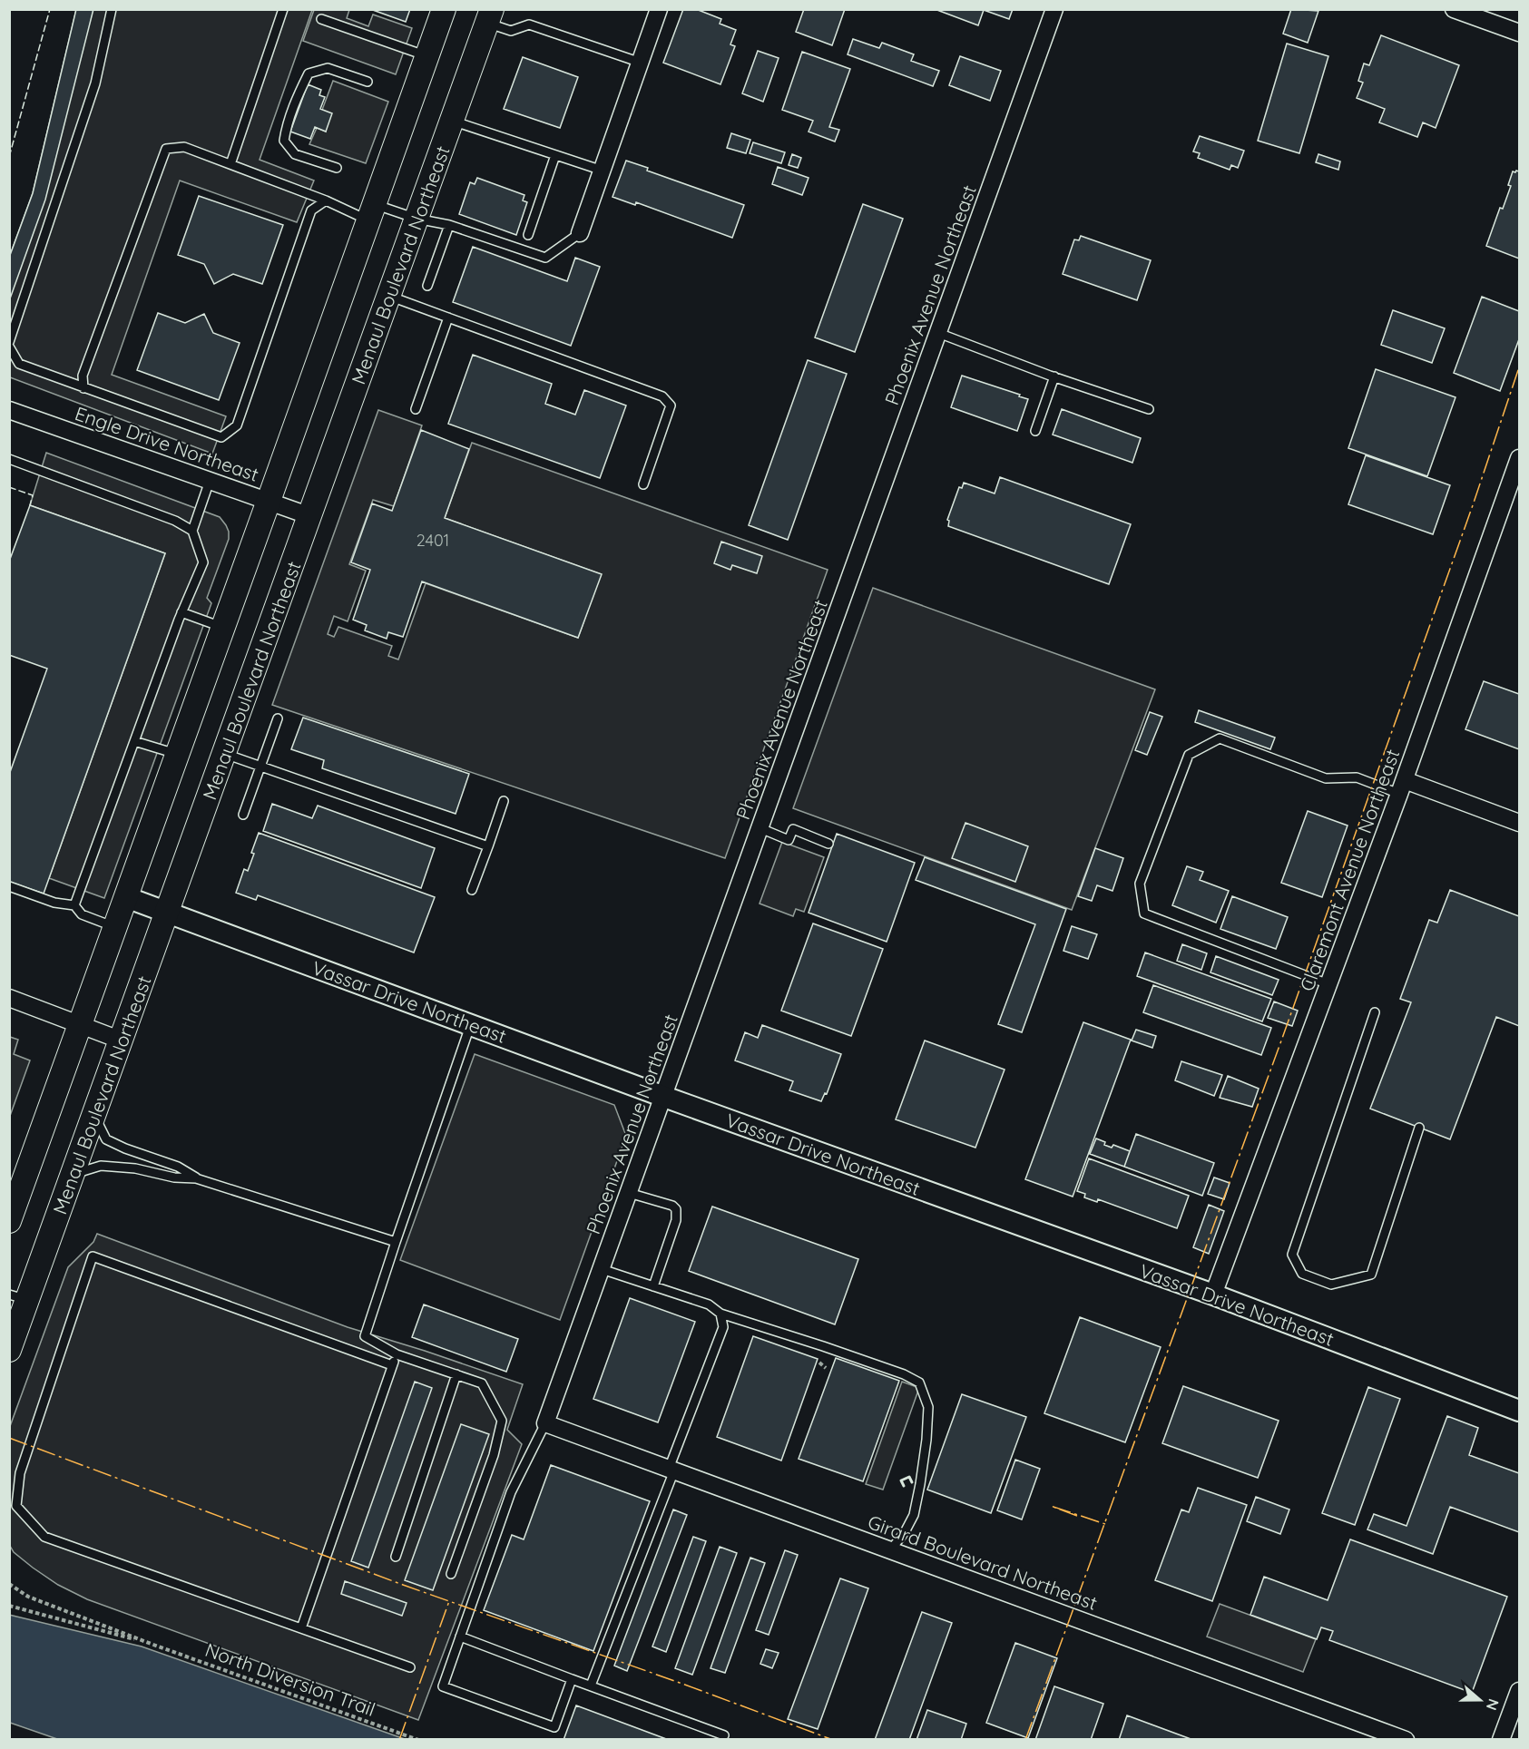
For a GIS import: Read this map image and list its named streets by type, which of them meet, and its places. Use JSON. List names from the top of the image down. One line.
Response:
{"streets":{"main road":["Menaul Boulevard Northeast"],"street":["Phoenix Avenue Northeast","Engle Drive Northeast","Claremont Avenue Northeast","Vassar Drive Northeast","Girard Boulevard Northeast"],"path":["North Diversion Trail"]},"crossings":[["Menaul Boulevard Northeast","Engle Drive Northeast"],["Menaul Boulevard Northeast","Vassar Drive Northeast"],["Phoenix Avenue Northeast","Vassar Drive Northeast"],["Phoenix Avenue Northeast","Girard Boulevard Northeast"],["Claremont Avenue Northeast","Vassar Drive Northeast"]],"house_numbers":["2401"],"north":"right"}
